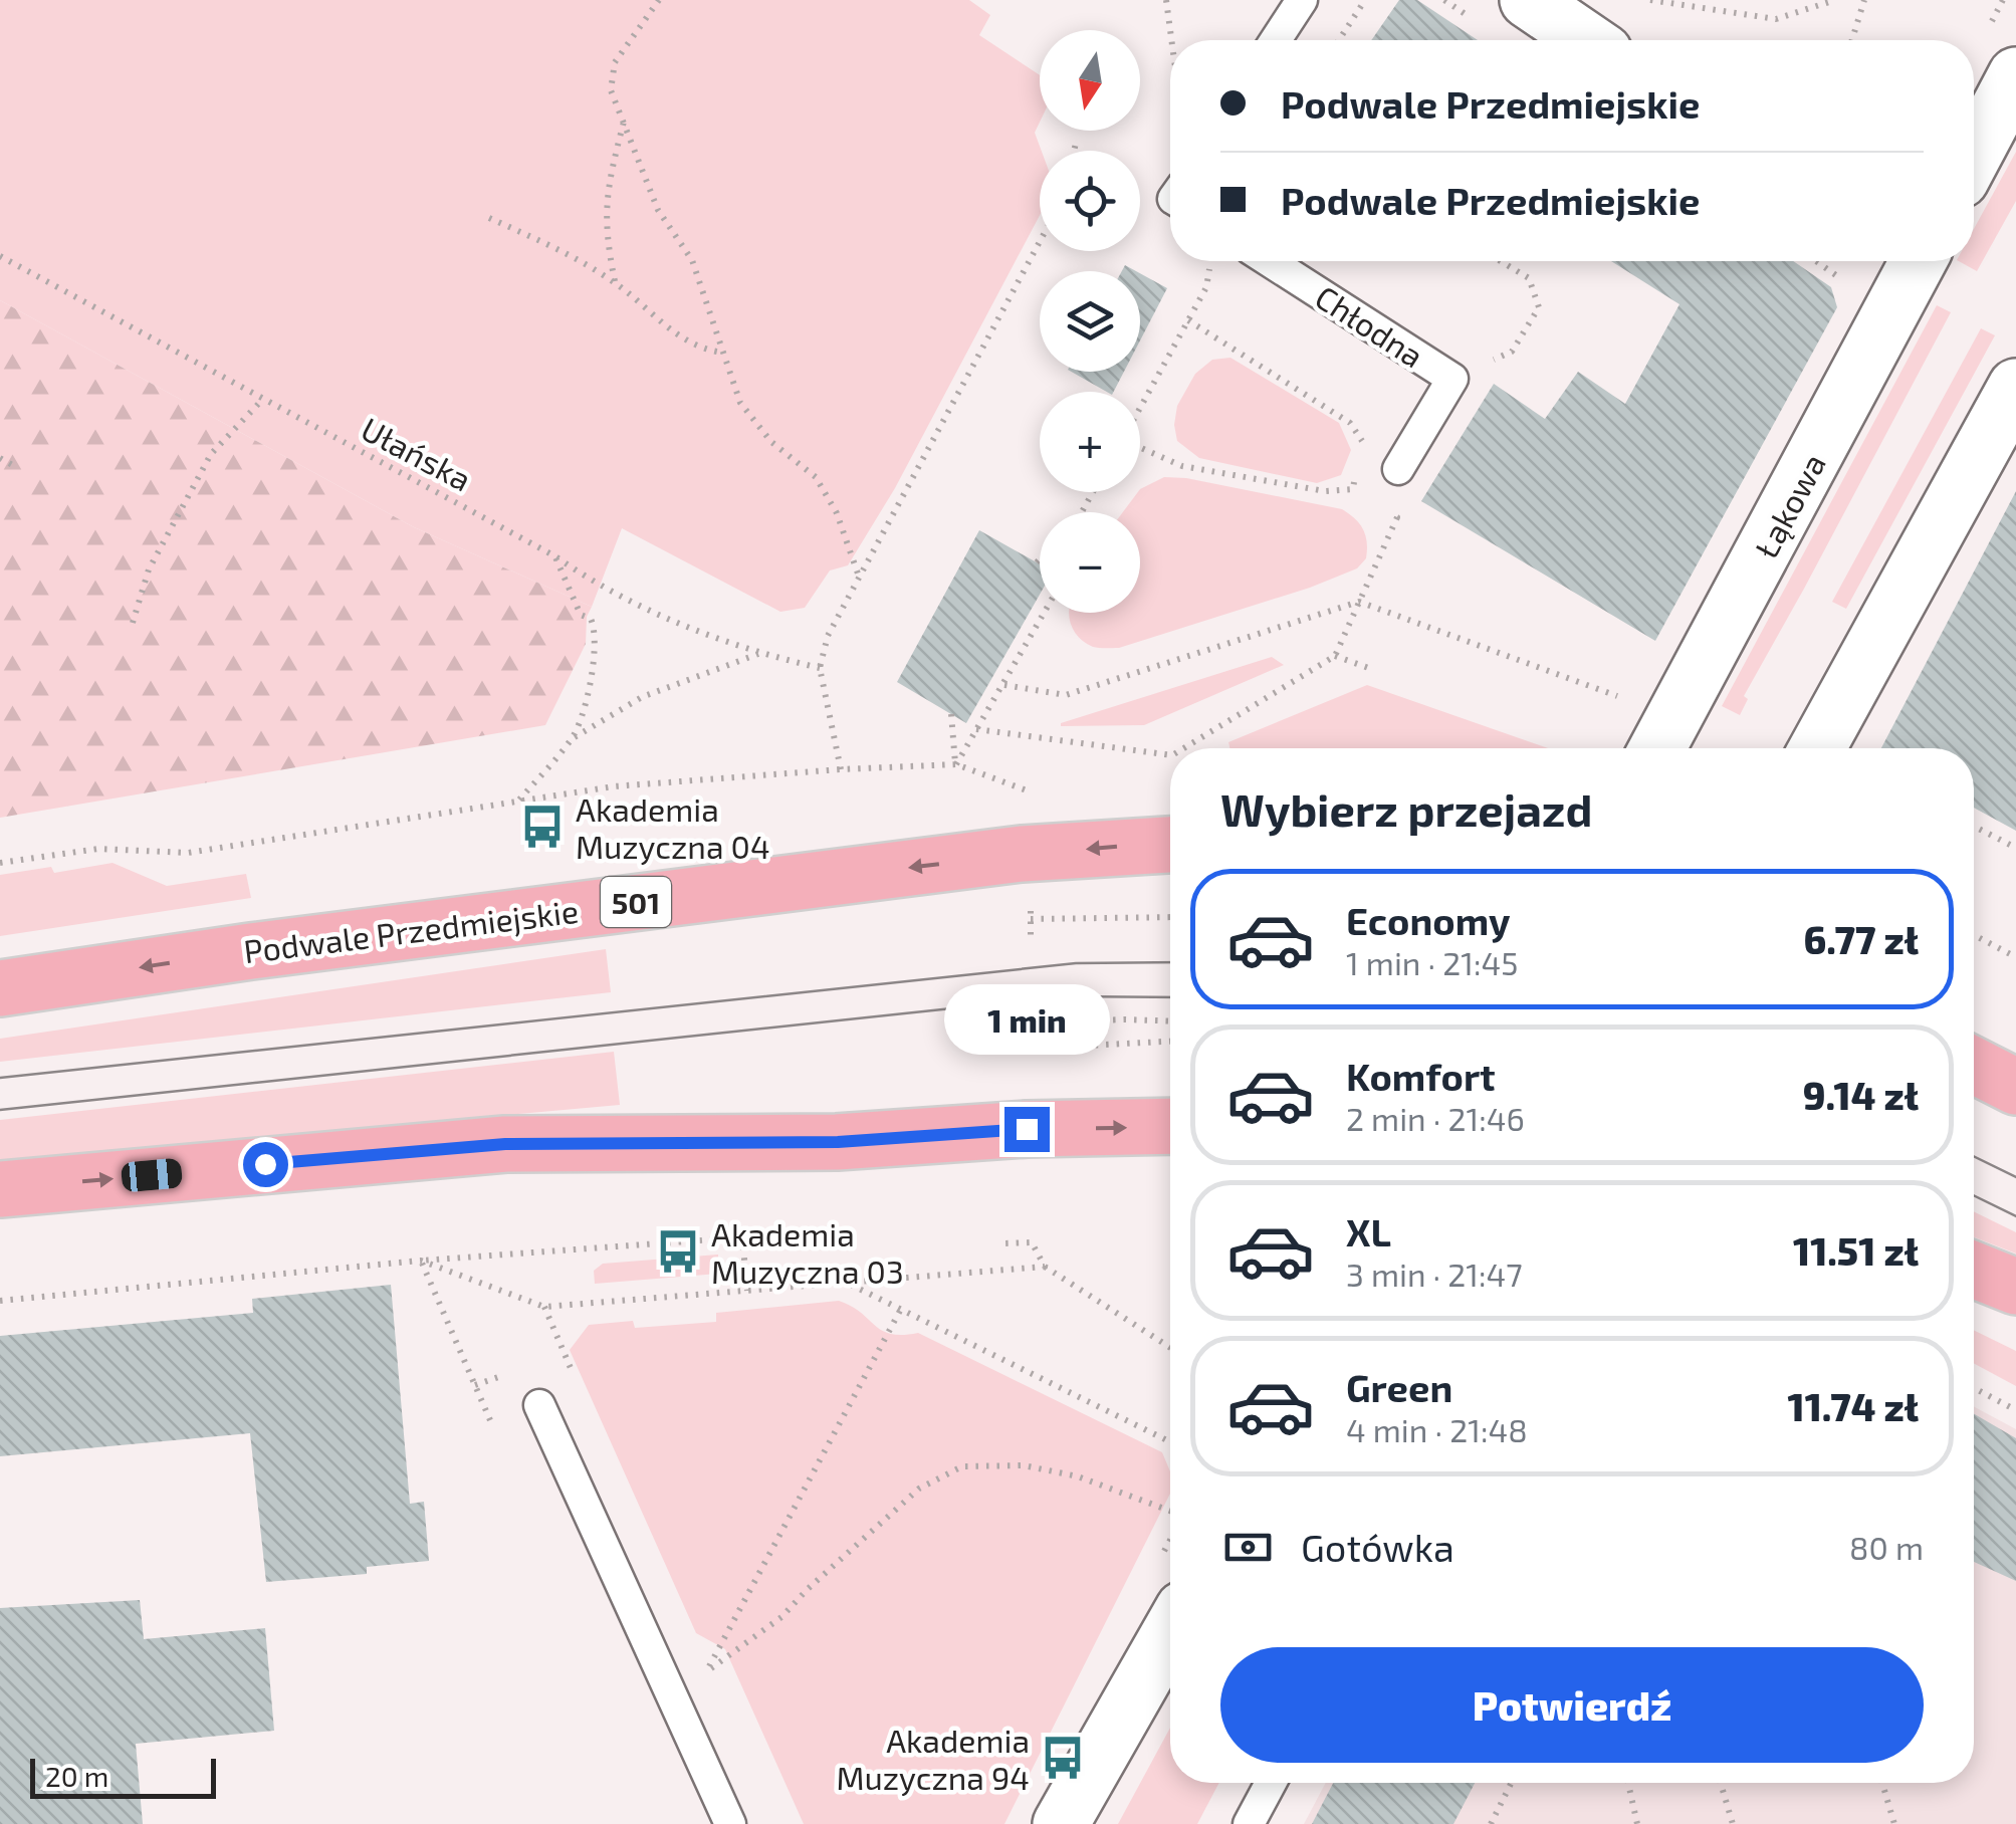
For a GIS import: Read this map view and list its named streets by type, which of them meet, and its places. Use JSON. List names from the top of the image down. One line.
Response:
{"streets":{"main road":["501","Podwale Przedmiejskie"],"street":["Łąkowa"],"lane":["Chłodna"],"path":["Ułańska"]},"places":{"bus stop":["Akademia Muzyczna 04","Akademia Muzyczna 03","Akademia Muzyczna 94"]},"scale_bar":"20 m","north":"bottom","page":{"map_buttons":["+","−"],"banner":["Podwale Przedmiejskie","Podwale Przedmiejskie"],"heading":"Wybierz przejazd","list":[{"name":"Economy","note":"1 min · 21:45","value":"6.77 zł"},{"name":"Komfort","note":"2 min · 21:46","value":"9.14 zł"},{"name":"XL","note":"3 min · 21:47","value":"11.51 zł"},{"name":"Green","note":"4 min · 21:48","value":"11.74 zł"}],"bubble":"1 min","pay":["Gotówka","80 m"],"buttons":"Potwierdź","scale":"20 m"}}
